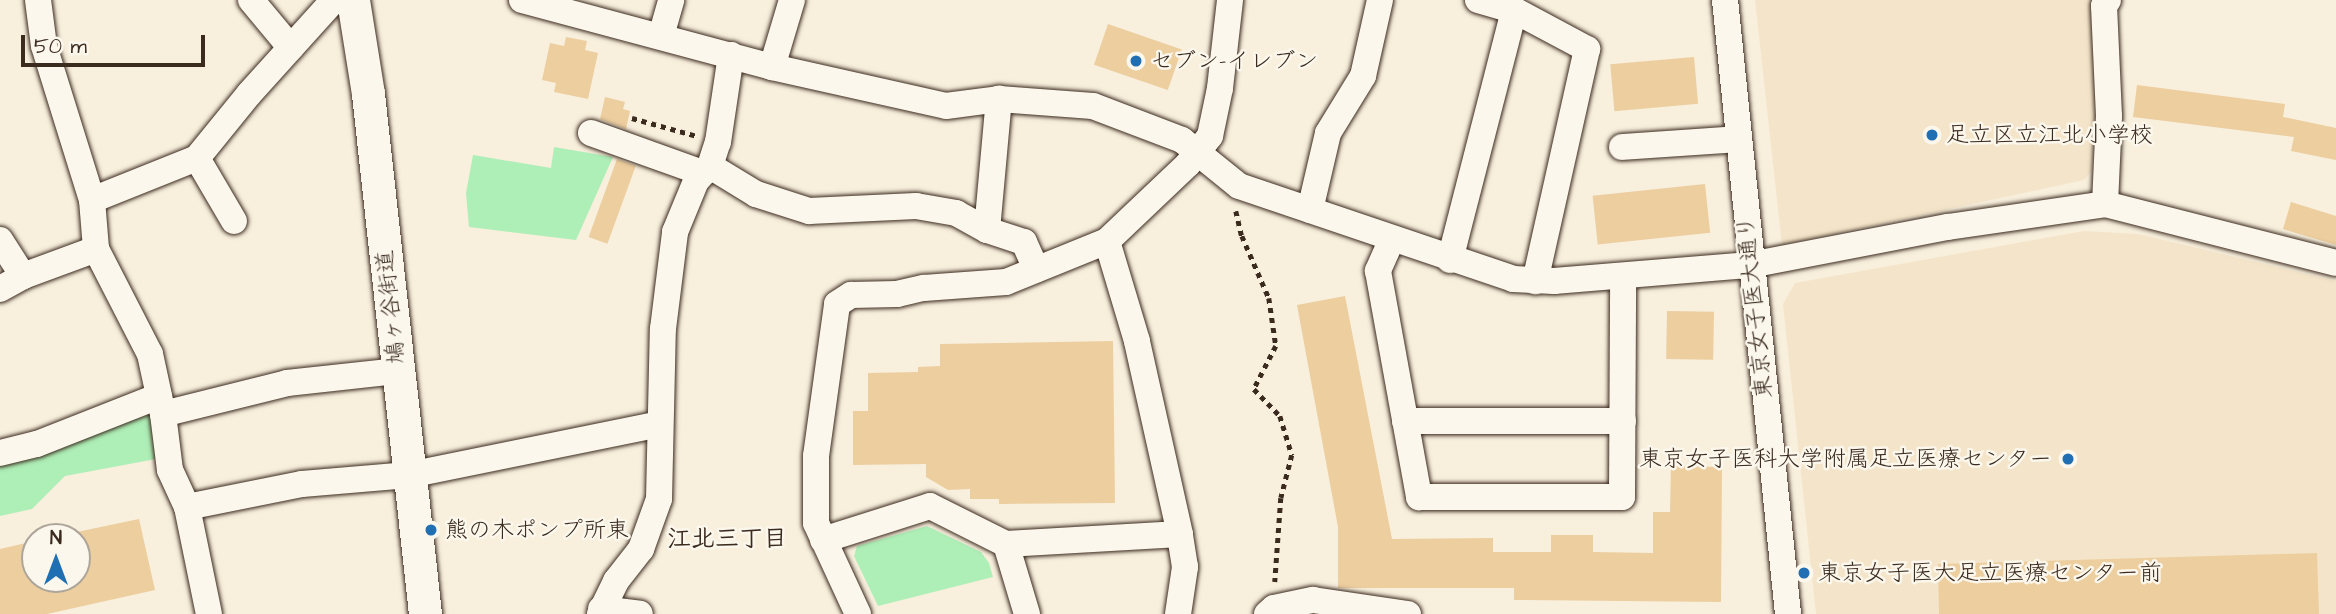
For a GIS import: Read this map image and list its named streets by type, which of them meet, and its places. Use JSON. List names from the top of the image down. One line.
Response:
{"streets":{"main road":["鳩ヶ谷街道"],"street":["東京女子医大通り"]},"districts":["江北三丁目"],"places":["セブン-イレブン","足立区立江北小学校","東京女子医科大学附属足立医療センター","熊の木ポンプ所東","東京女子医大足立医療センター前"],"scale_bar":"50 m","north":"top"}
